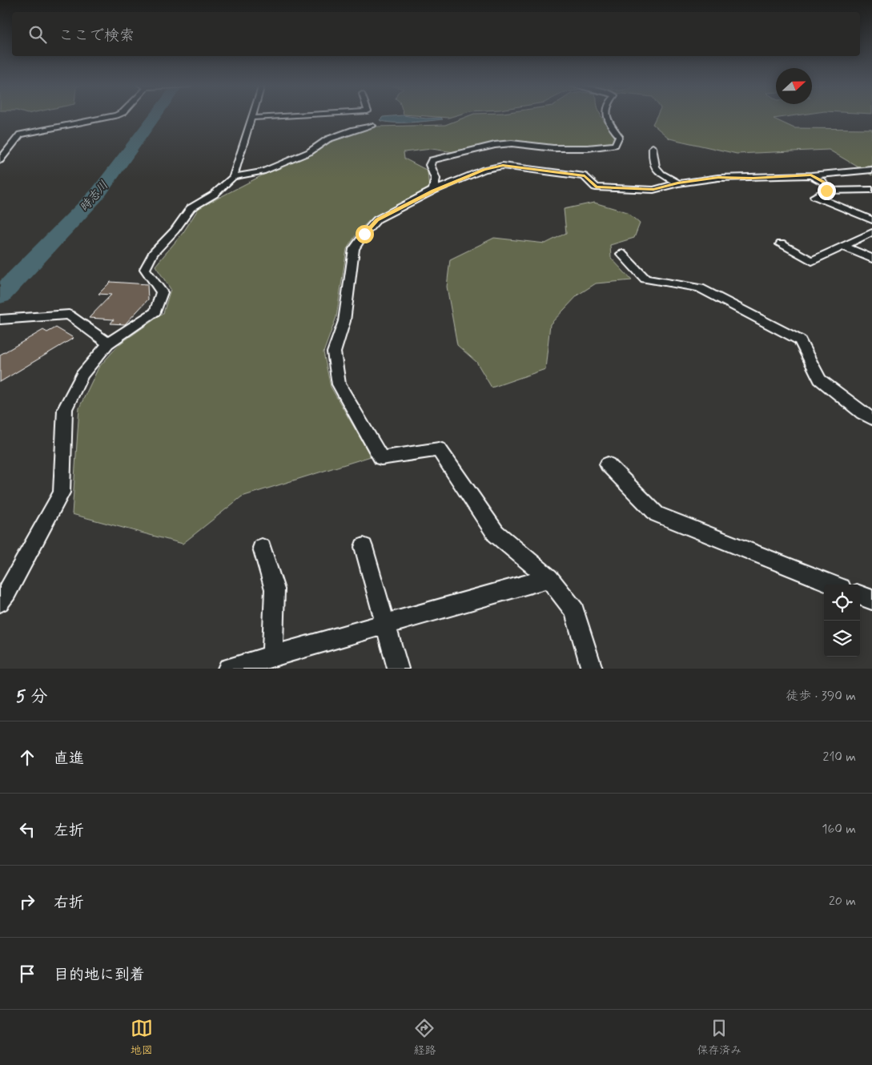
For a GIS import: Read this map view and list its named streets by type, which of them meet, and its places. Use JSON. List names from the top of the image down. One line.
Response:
{"water":["時志川"],"north":"right","page":{"search":"ここで検索","heading":["5 分","徒歩 · 390 m"],"list":[["直進","210 m"],["左折","160 m"],["右折","20 m"],"目的地に到着"],"nav":["地図","経路","保存済み"]}}
